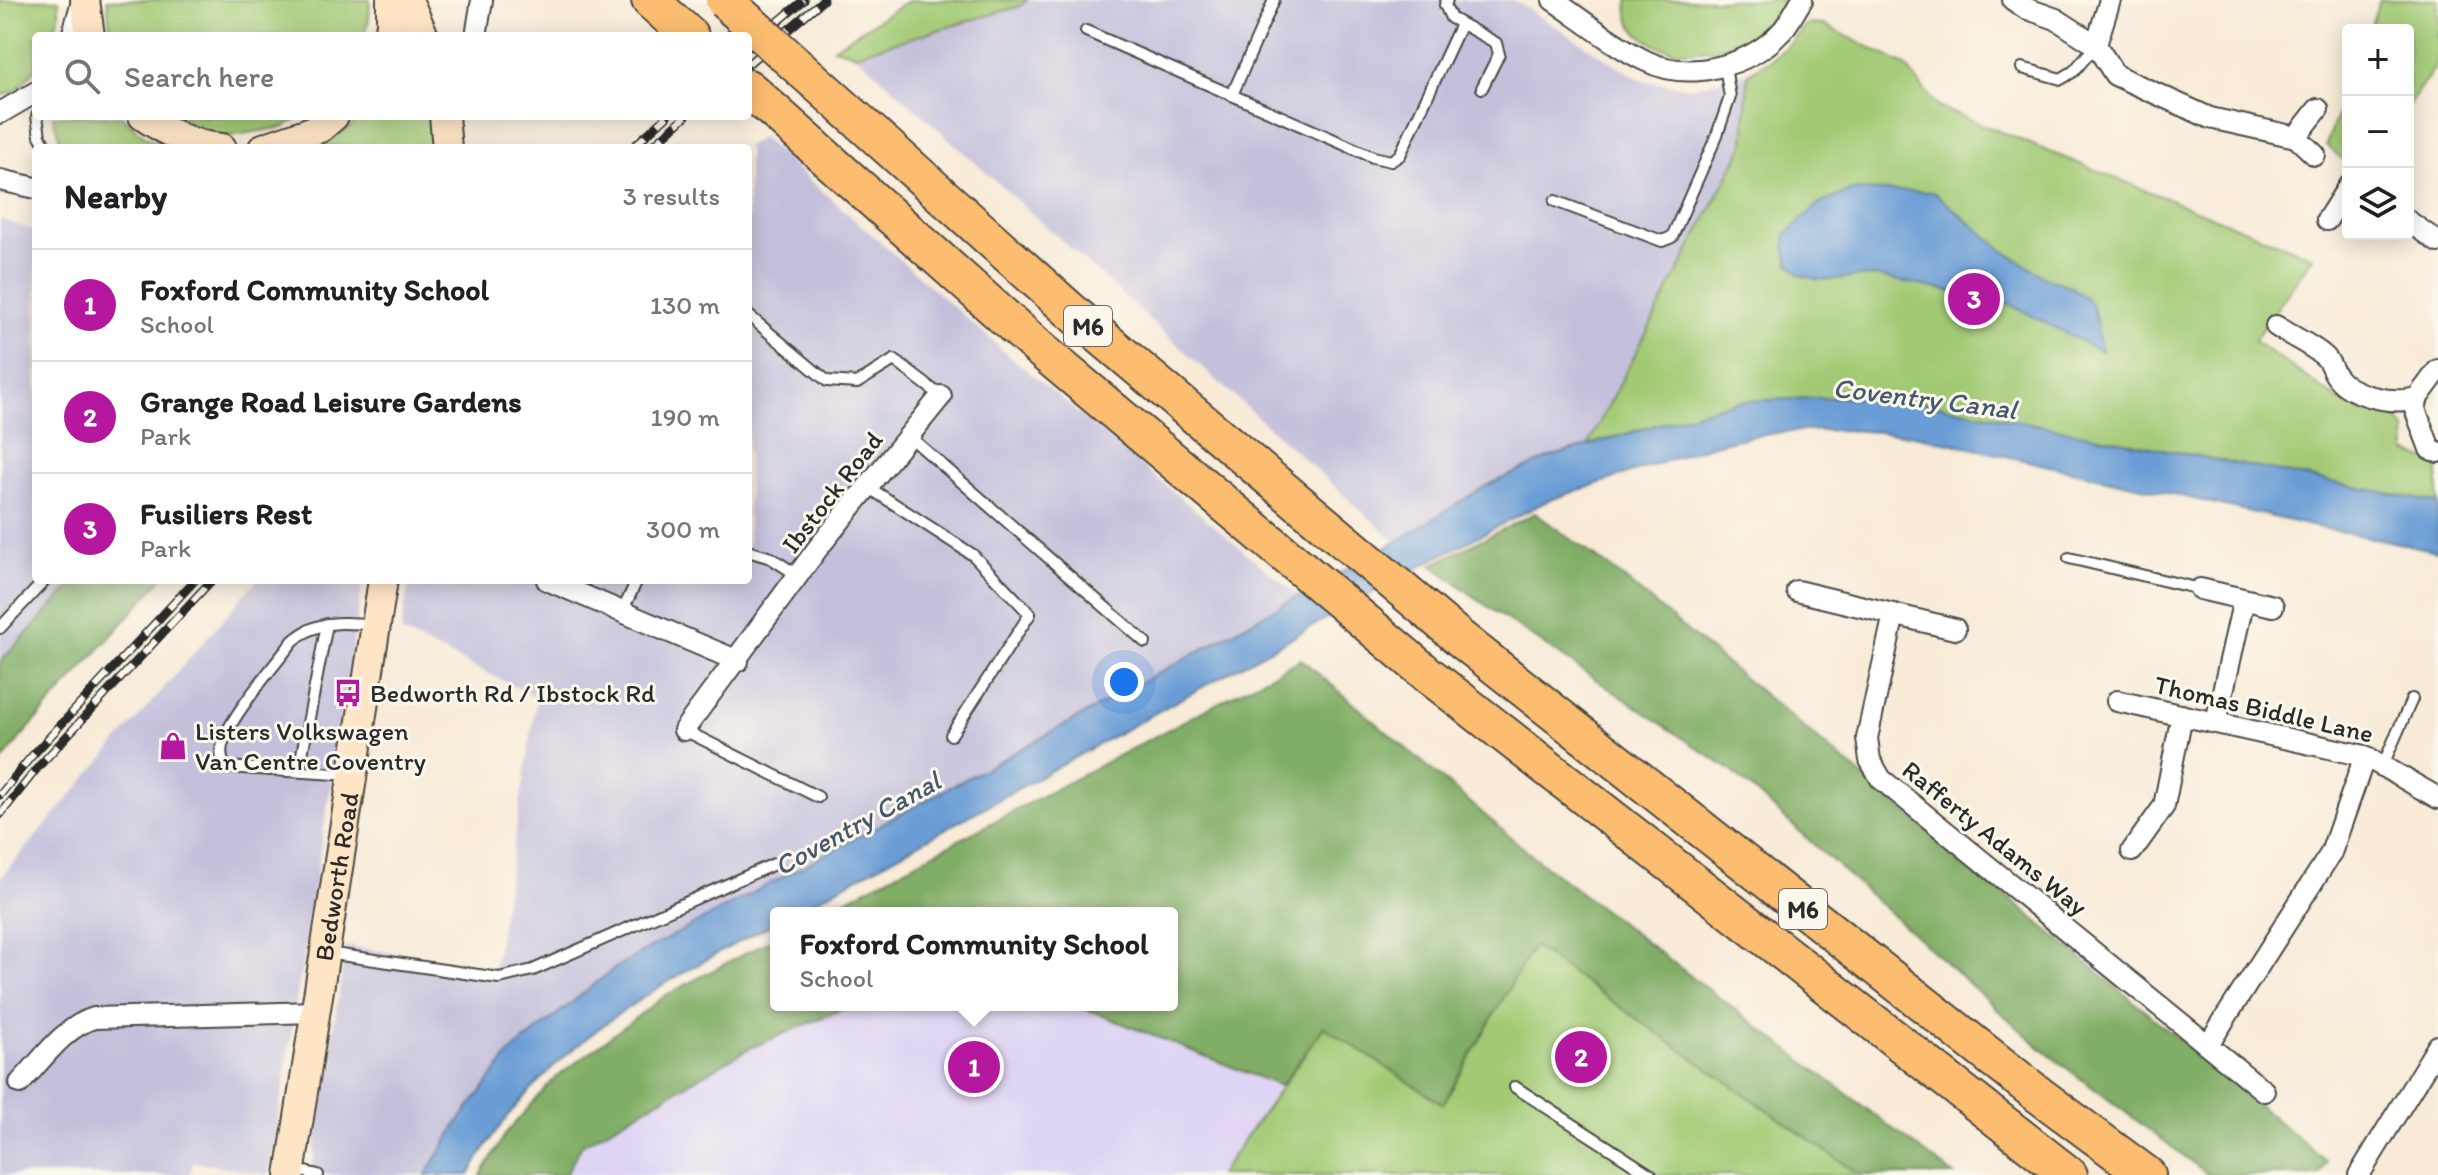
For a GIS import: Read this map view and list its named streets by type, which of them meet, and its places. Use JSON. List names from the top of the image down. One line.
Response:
{"streets":{"highway":["M6"],"main road":["Bedworth Road"],"street":["Ibstock Road","Thomas Biddle Lane","Rafferty Adams Way"]},"water":["Coventry Canal"],"places":{"bus stop":["Bedworth Rd / Ibstock Rd"],"shop":["Listers Volkswagen Van Centre Coventry"]},"page":{"map_buttons":["+","−"],"search":"Search here","heading":["Nearby","3 results"],"list":[{"mark":"1","name":"Foxford Community School","note":"School","value":"130 m"},{"mark":"2","name":"Grange Road Leisure Gardens","note":"Park","value":"190 m"},{"mark":"3","name":"Fusiliers Rest","note":"Park","value":"300 m"}],"pins":["3","2","1"],"popup":["Foxford Community School","School"]}}
